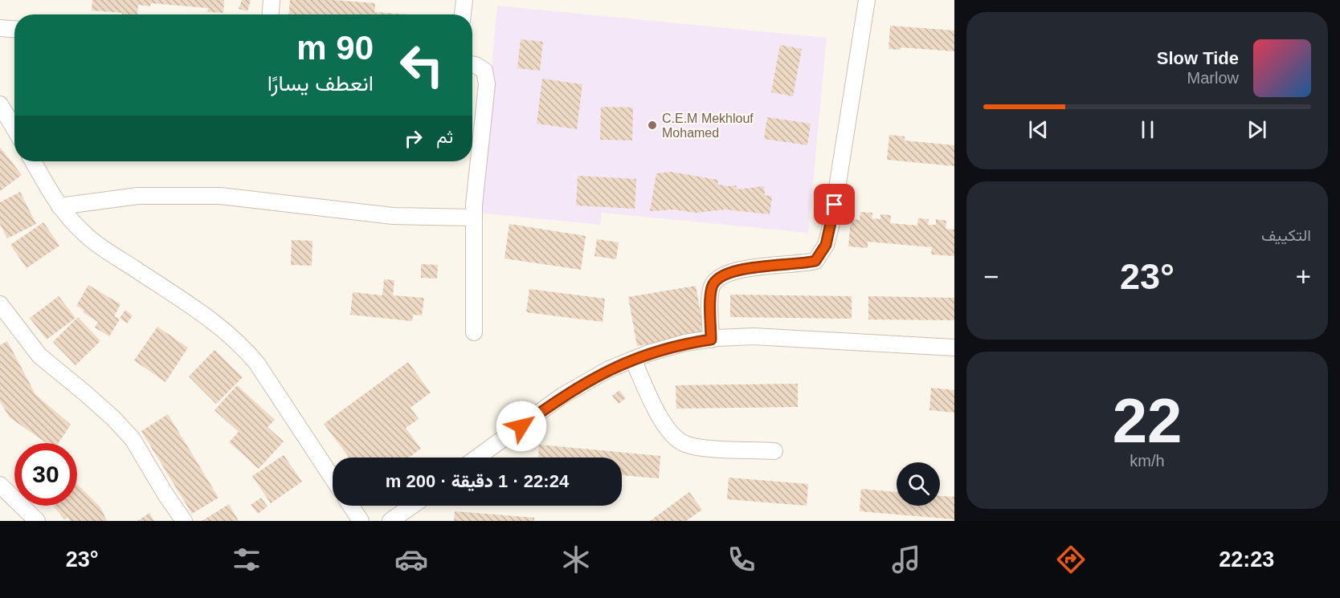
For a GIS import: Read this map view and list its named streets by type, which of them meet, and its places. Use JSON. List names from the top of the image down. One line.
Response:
{"places":["C.E.M Mekhlouf Mohamed"],"page":{"turn":["90 m","انعطف يسارًا"],"song":["Slow Tide","Marlow"],"then":"ثم","tile":["التكييف",["22","km/h"]],"heat":["−","23°","+"],"limit":"30","trip":"22:24 · 1 دقيقة · 200 m","tabs":["22:23","23°"]}}
